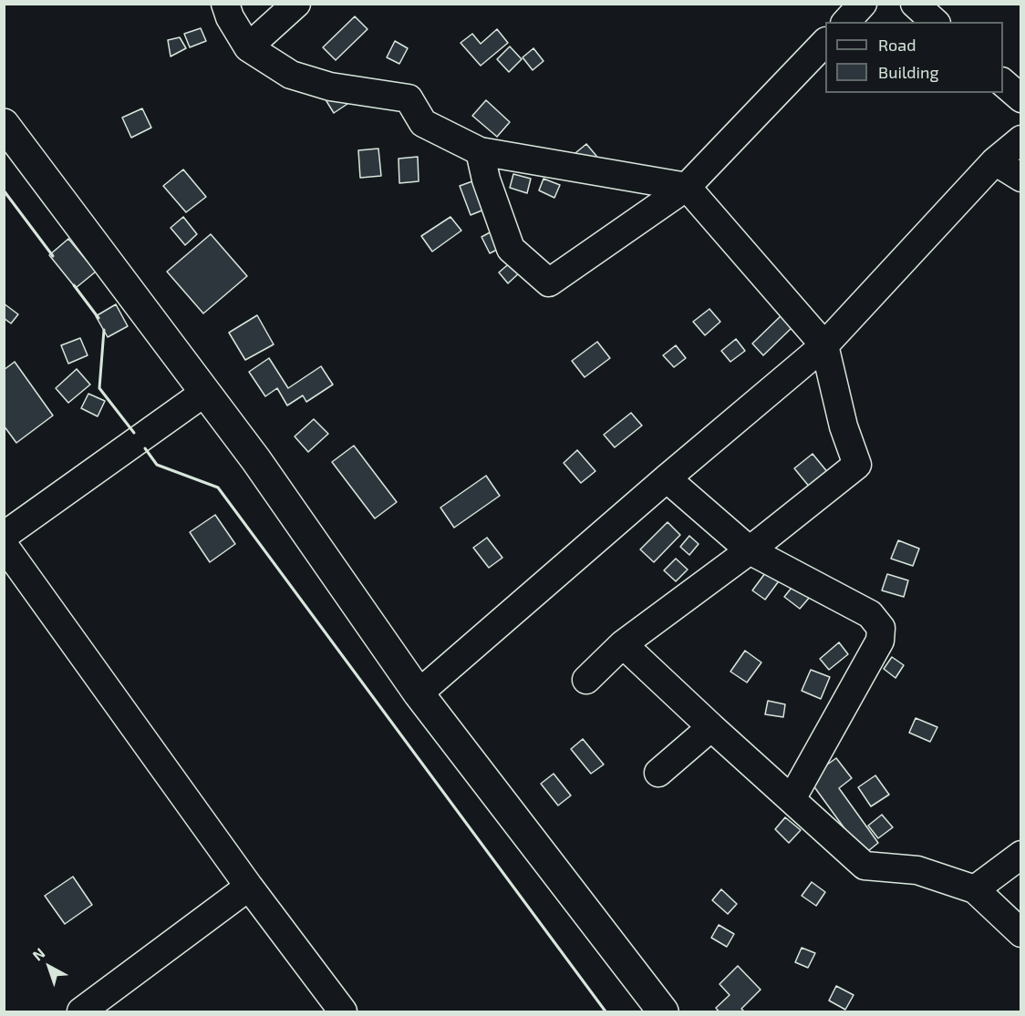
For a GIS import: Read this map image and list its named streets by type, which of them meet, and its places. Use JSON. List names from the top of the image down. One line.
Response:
{"legend":["Road","Building"],"north":"top left"}
